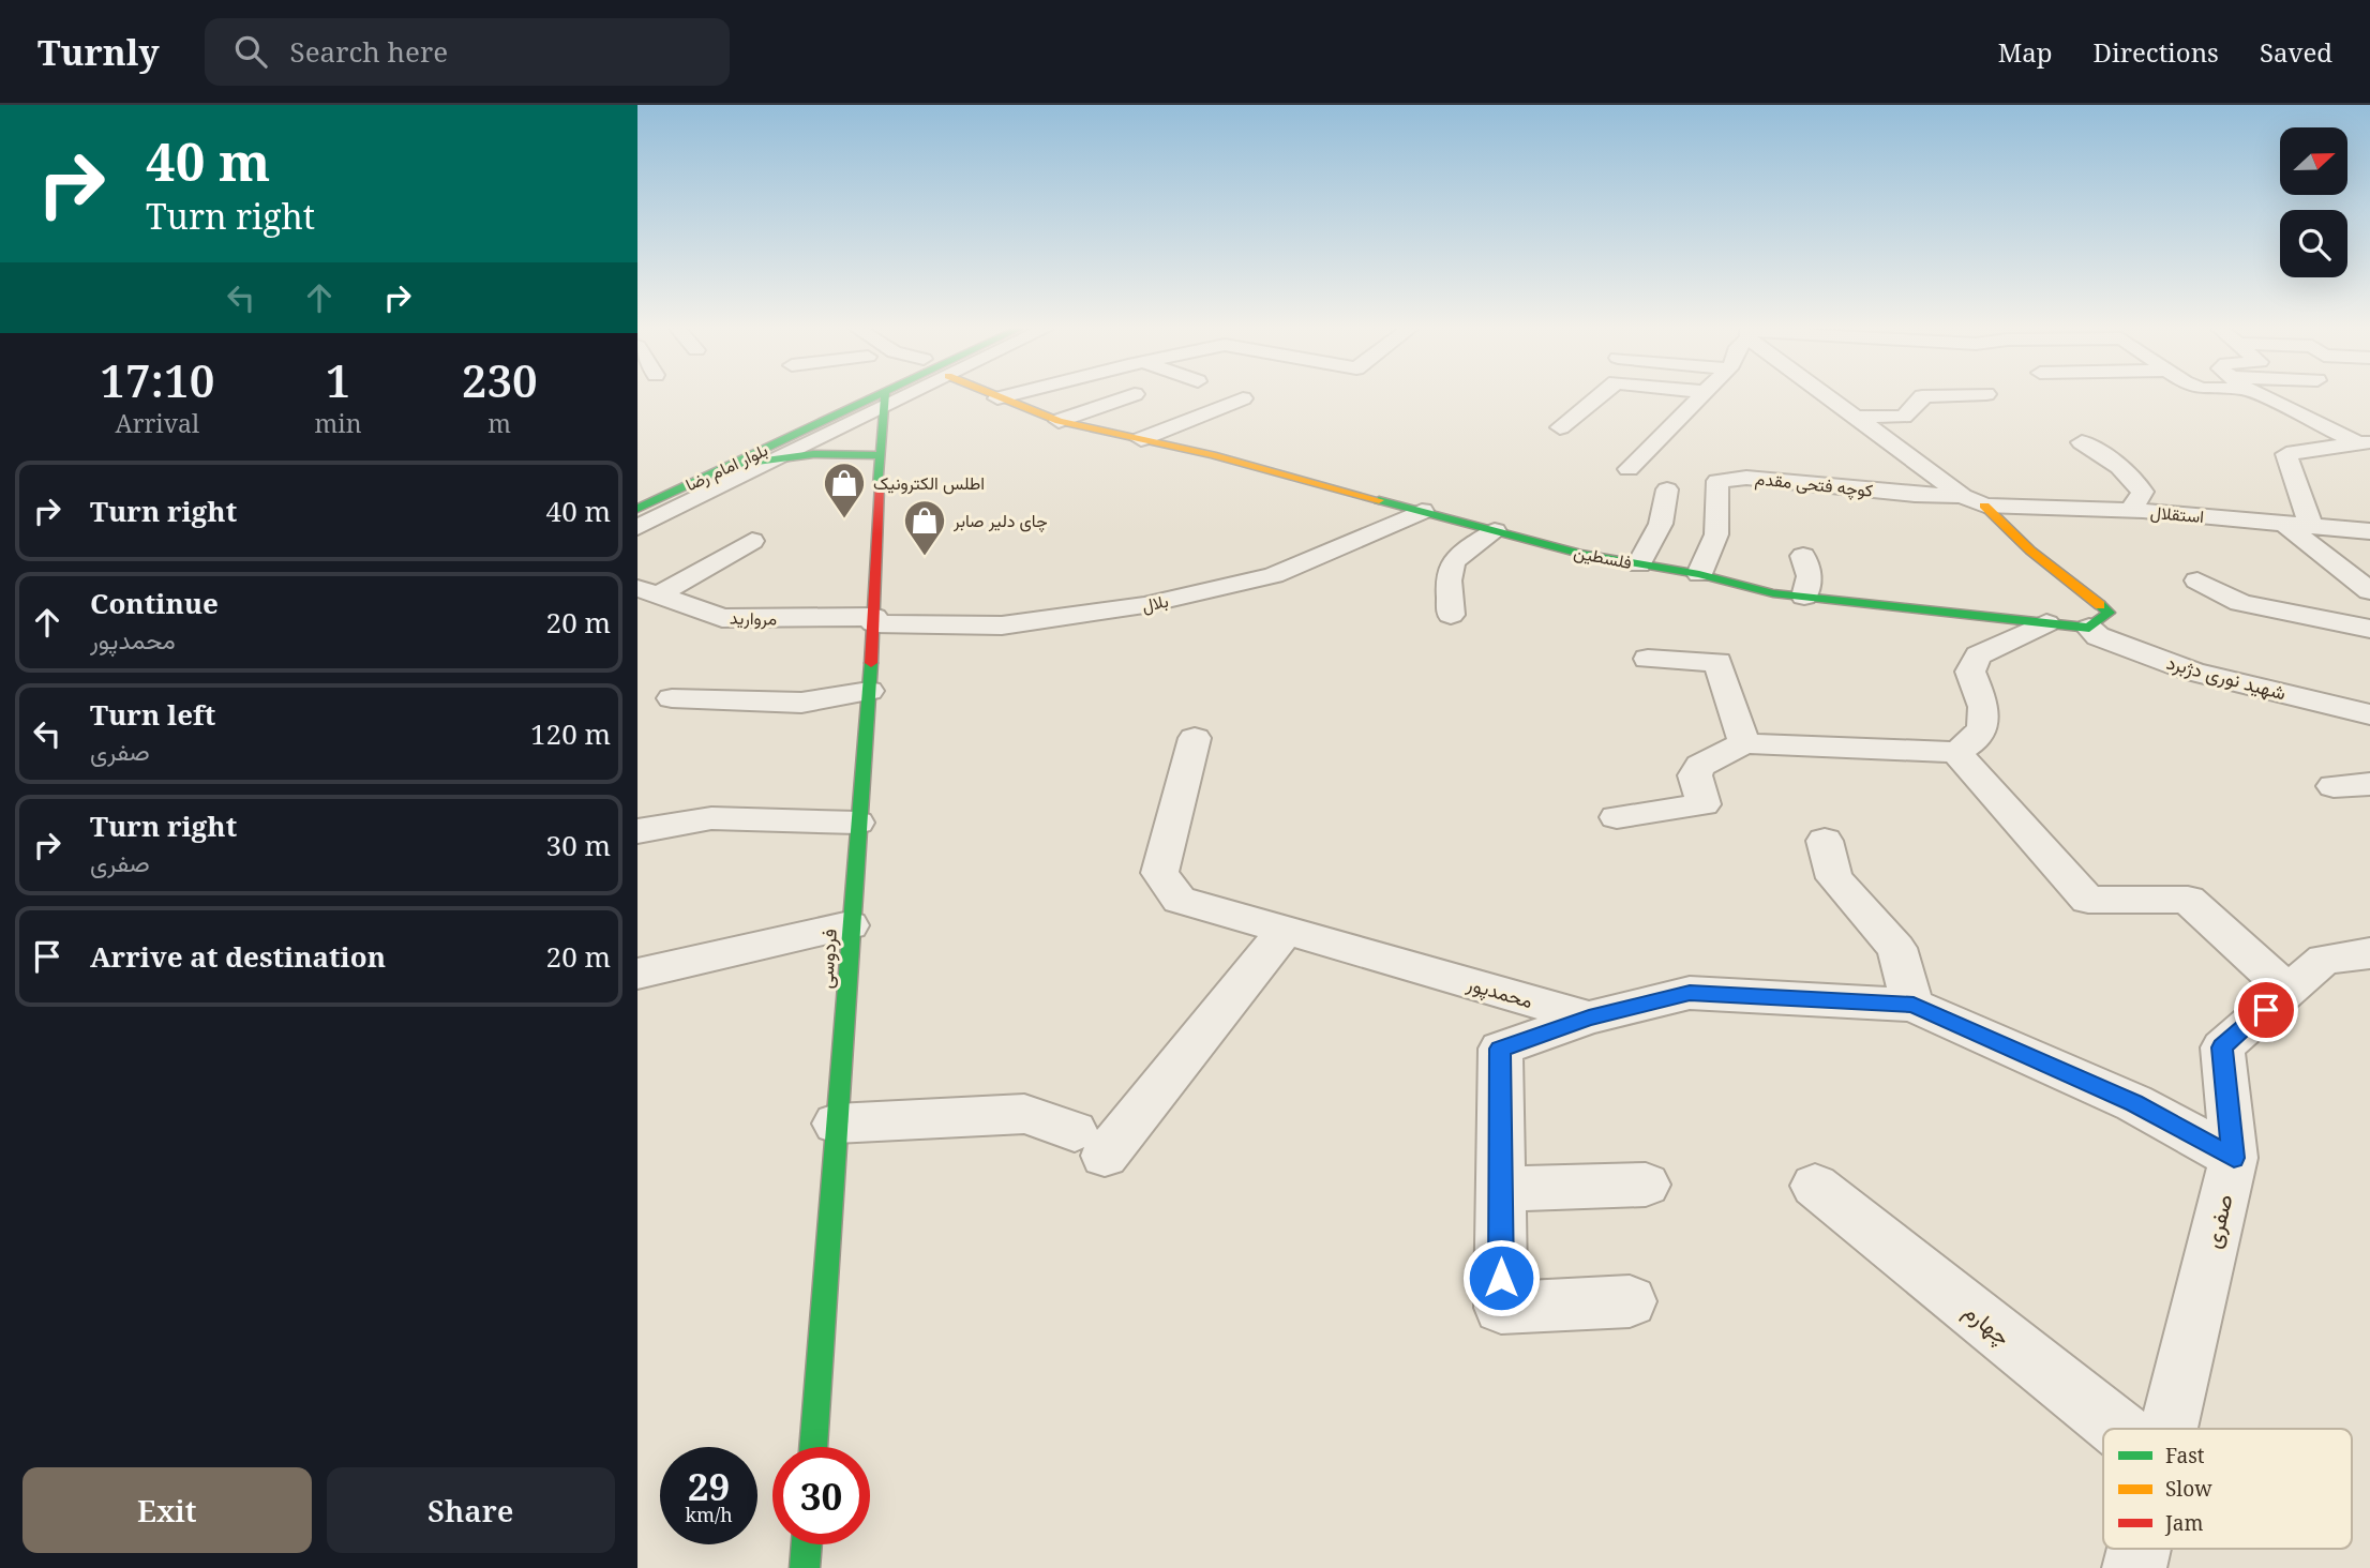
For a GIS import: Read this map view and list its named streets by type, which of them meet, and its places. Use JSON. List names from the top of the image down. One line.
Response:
{"streets":{"main road":["بلوار امام رضا","فلسطین","فردوسی"],"street":["کوچه فتحی مقدم","استقلال","بلال","مروارید","شهید نوری دژبرد","محمدپور","صفری","چهارم"]},"crossings":[["بلوار امام رضا","فردوسی"],["کوچه فتحی مقدم","استقلال"],["کوچه فتحی مقدم","فلسطین"],["فلسطین","بلال"],["فلسطین","شهید نوری دژبرد"],["بلال","مروارید"],["بلال","فردوسی"],["مروارید","فردوسی"],["محمدپور","صفری"]],"places":{"shop":["اطلس الکترونیک","چای دلیر صابر"]},"legend":["Fast","Slow","Jam"],"north":"right","page":{"header":"Turnly","search":"Search here","nav":["Map","Directions","Saved"],"turn":["40 m","Turn right"],"eta":["17:10","Arrival","1","min","230","m"],"list":[{"name":"Turn right","value":"40 m"},{"name":"Continue","note":"محمدپور","value":"20 m"},{"name":"Turn left","note":"صفری","value":"120 m"},{"name":"Turn right","note":"صفری","value":"30 m"},{"name":"Arrive at destination","value":"20 m"}],"speed":"29 km/h","limit":"30","buttons":["Exit","Share"]}}
